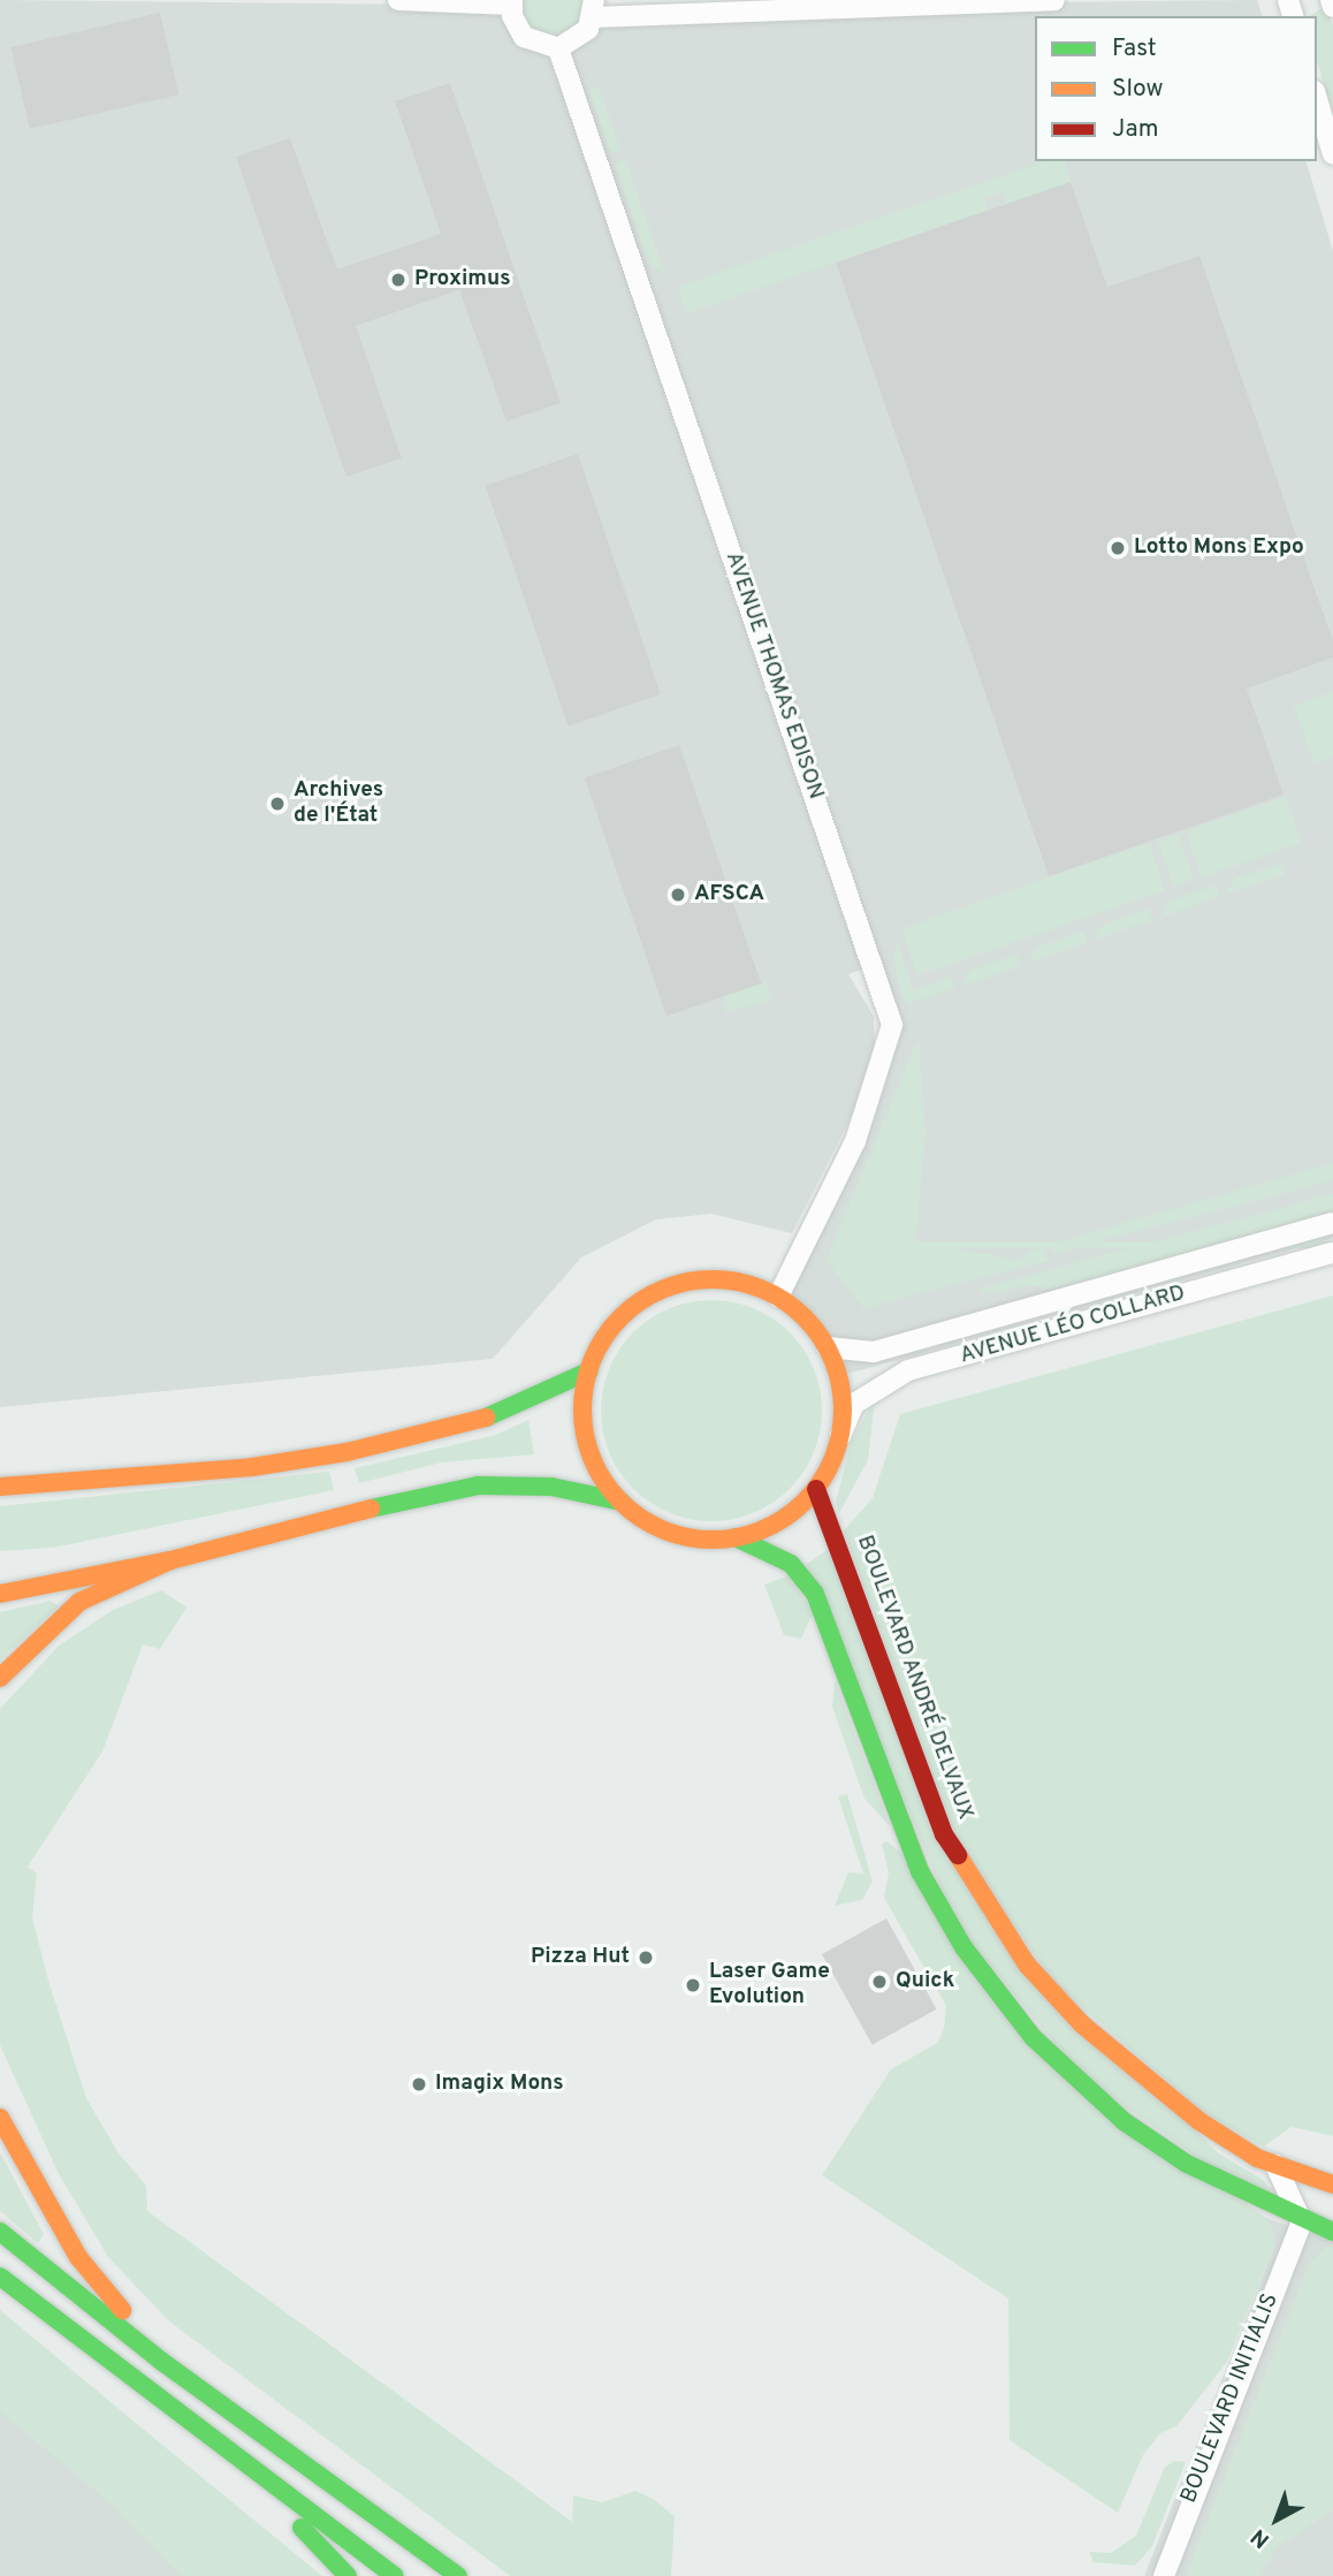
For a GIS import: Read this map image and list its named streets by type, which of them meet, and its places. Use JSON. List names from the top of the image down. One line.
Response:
{"streets":{"main road":["BOULEVARD ANDRÉ DELVAUX"],"street":["AVENUE THOMAS EDISON","AVENUE LÉO COLLARD","BOULEVARD INITIALIS"]},"crossings":[["AVENUE THOMAS EDISON","AVENUE LÉO COLLARD"],["AVENUE THOMAS EDISON","BOULEVARD ANDRÉ DELVAUX"],["AVENUE LÉO COLLARD","BOULEVARD ANDRÉ DELVAUX"]],"places":["Proximus","Lotto Mons Expo","Archives de l'État","AFSCA","Pizza Hut","Quick","Laser Game Evolution","Imagix Mons"],"legend":["Fast","Slow","Jam"],"north":"bottom left"}
